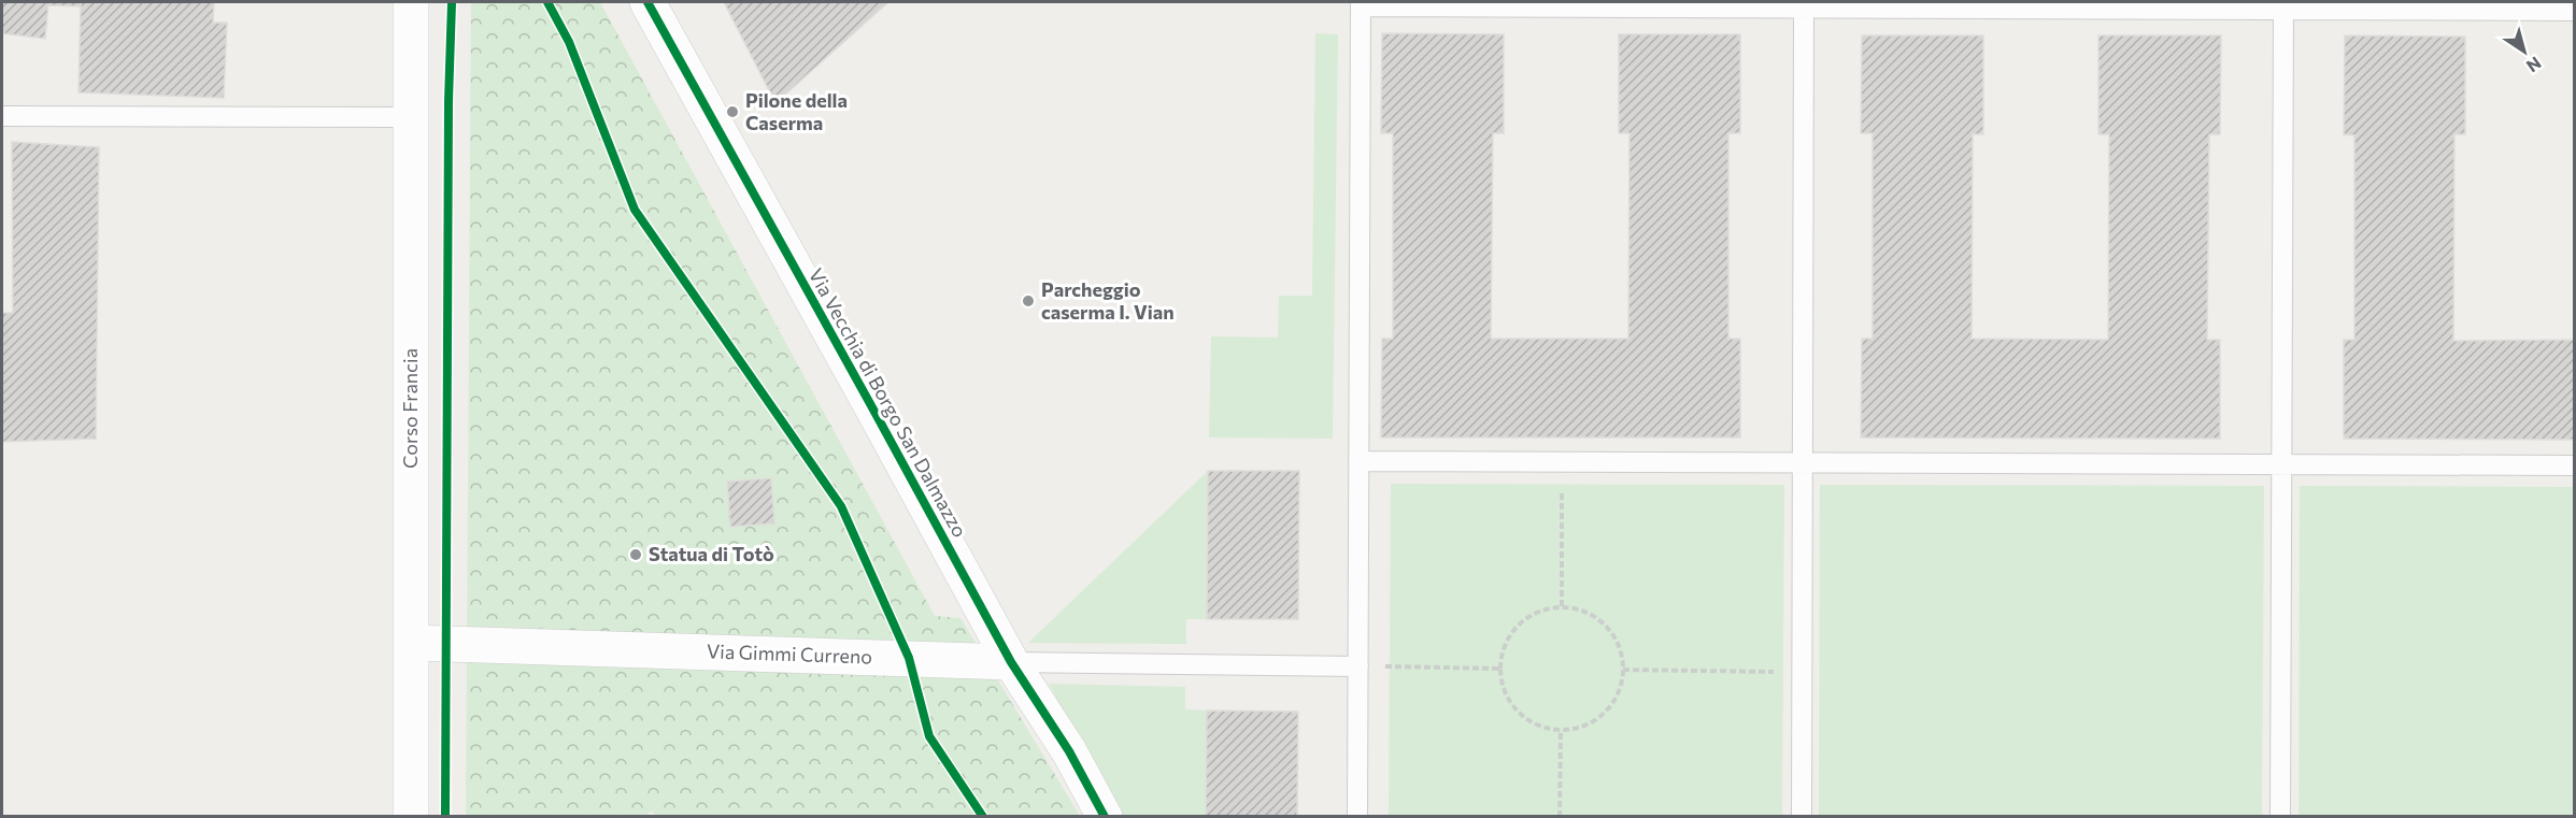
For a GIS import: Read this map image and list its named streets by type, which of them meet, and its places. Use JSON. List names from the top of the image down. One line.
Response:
{"streets":{"street":["Via Vecchia di Borgo San Dalmazzo","Corso Francia","Via Gimmi Curreno"]},"crossings":[["Via Vecchia di Borgo San Dalmazzo","Via Gimmi Curreno"],["Corso Francia","Via Gimmi Curreno"]],"places":["Pilone della Caserma","Parcheggio caserma I. Vian","Statua di Totò"],"north":"bottom right"}
